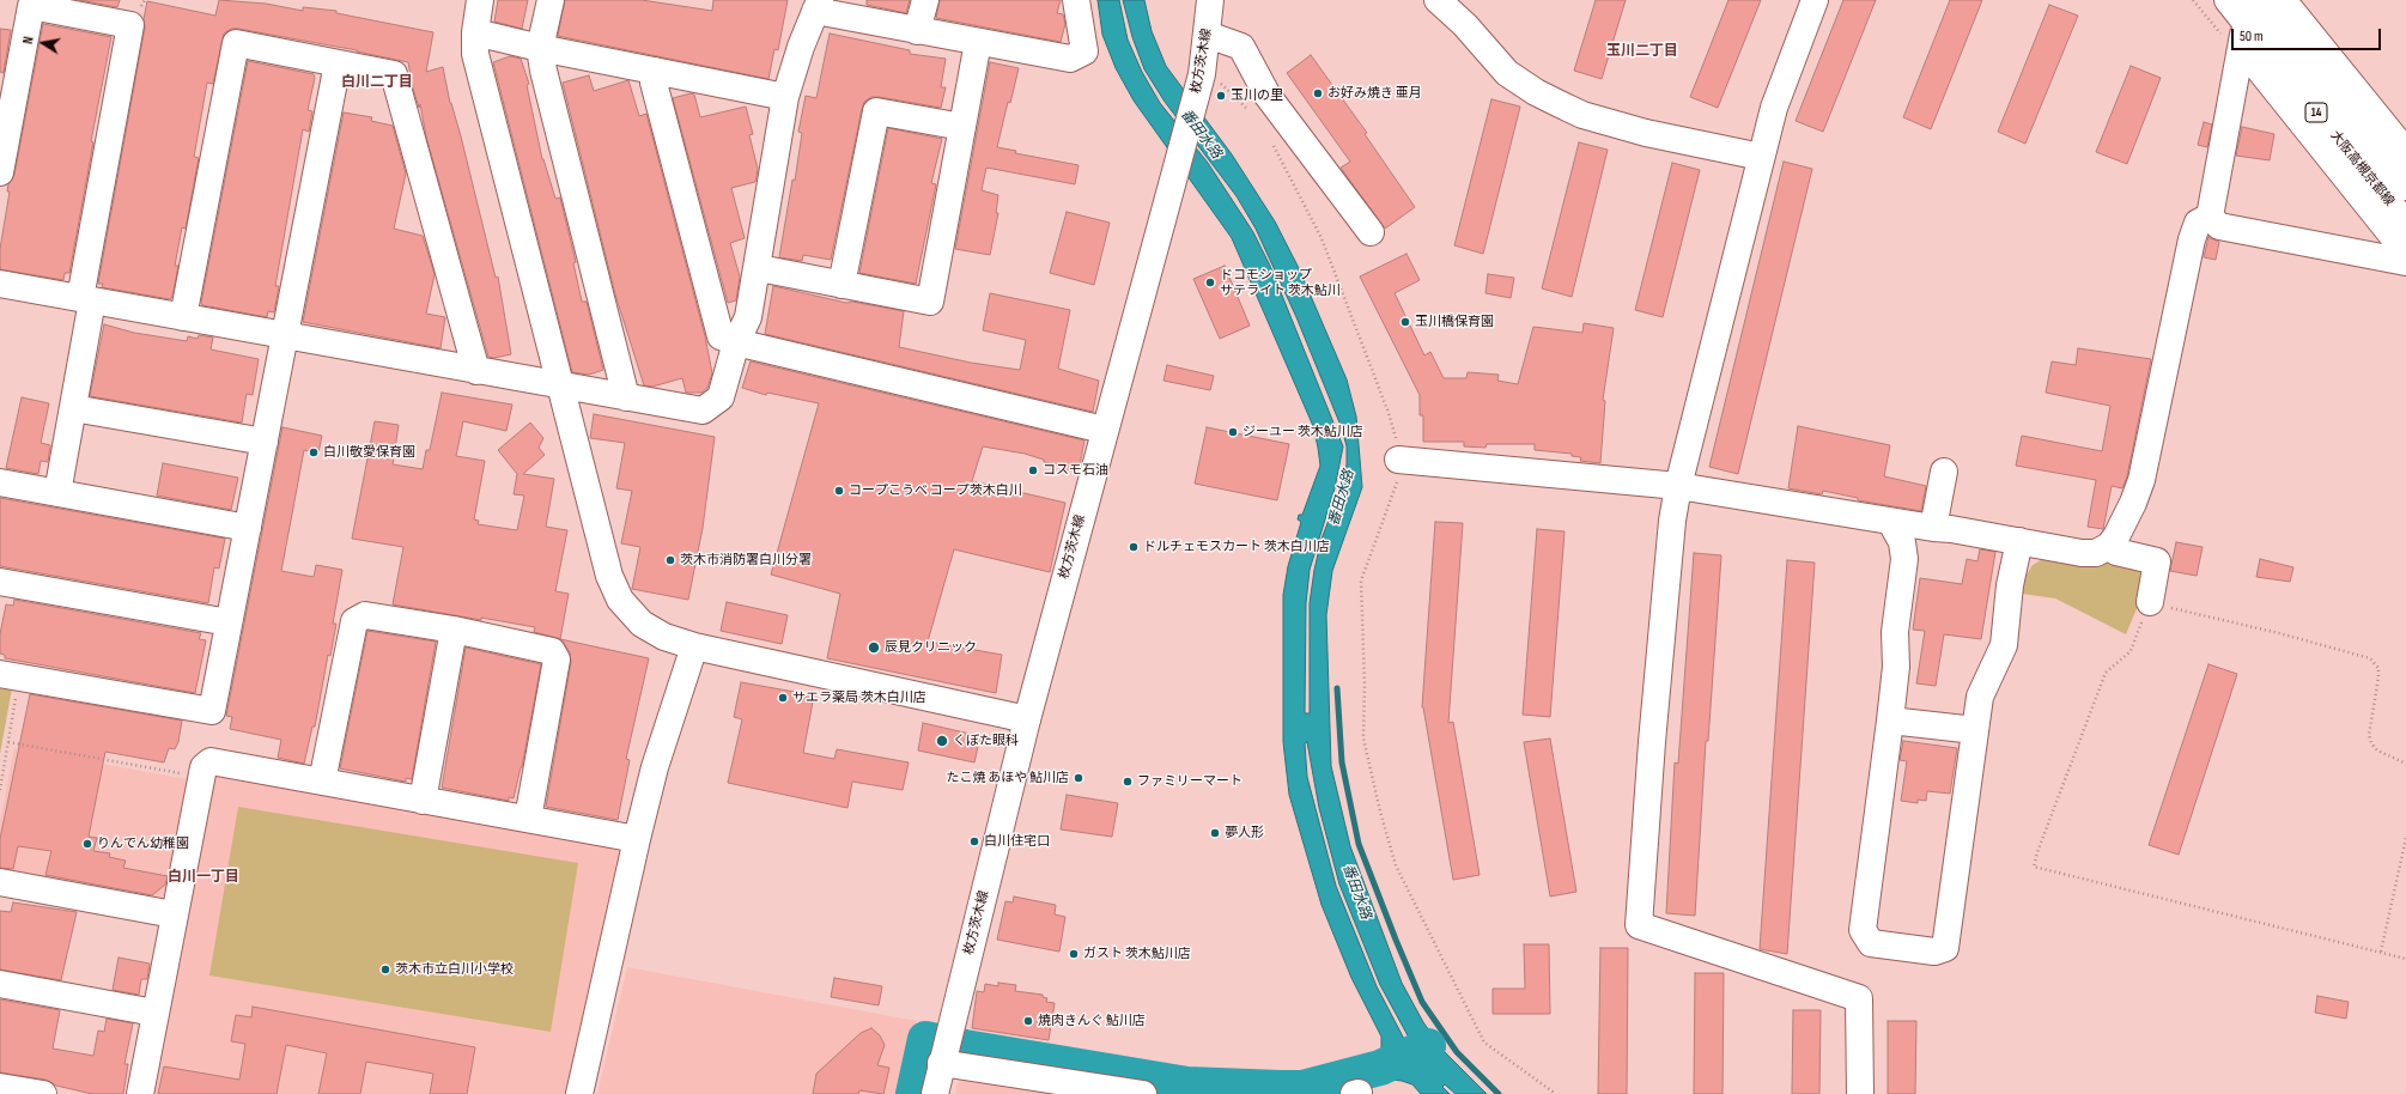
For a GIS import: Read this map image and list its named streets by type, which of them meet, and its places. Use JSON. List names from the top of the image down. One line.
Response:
{"streets":{"street":["枚方茨木線","14","大阪高槻京都線"]},"districts":["玉川二丁目","白川二丁目","白川一丁目"],"water":["番田水路"],"places":["お好み焼き 亜月","玉川の里","ドコモショップ サテライト 茨木鮎川","玉川橋保育園","ジーユー 茨木鮎川店","白川敬愛保育園","コスモ石油","コープこうべ コープ茨木白川","ドルチェモスカート 茨木白川店","茨木市消防署白川分署","辰見クリニック","サエラ薬局 茨木白川店","くぼた眼科","たこ焼 あほや 鮎川店","ファミリーマート","夢人形","白川住宅口","りんでん幼稚園","ガスト 茨木鮎川店","茨木市立白川小学校","焼肉きんぐ 鮎川店"],"scale_bar":"50 m","north":"left"}
